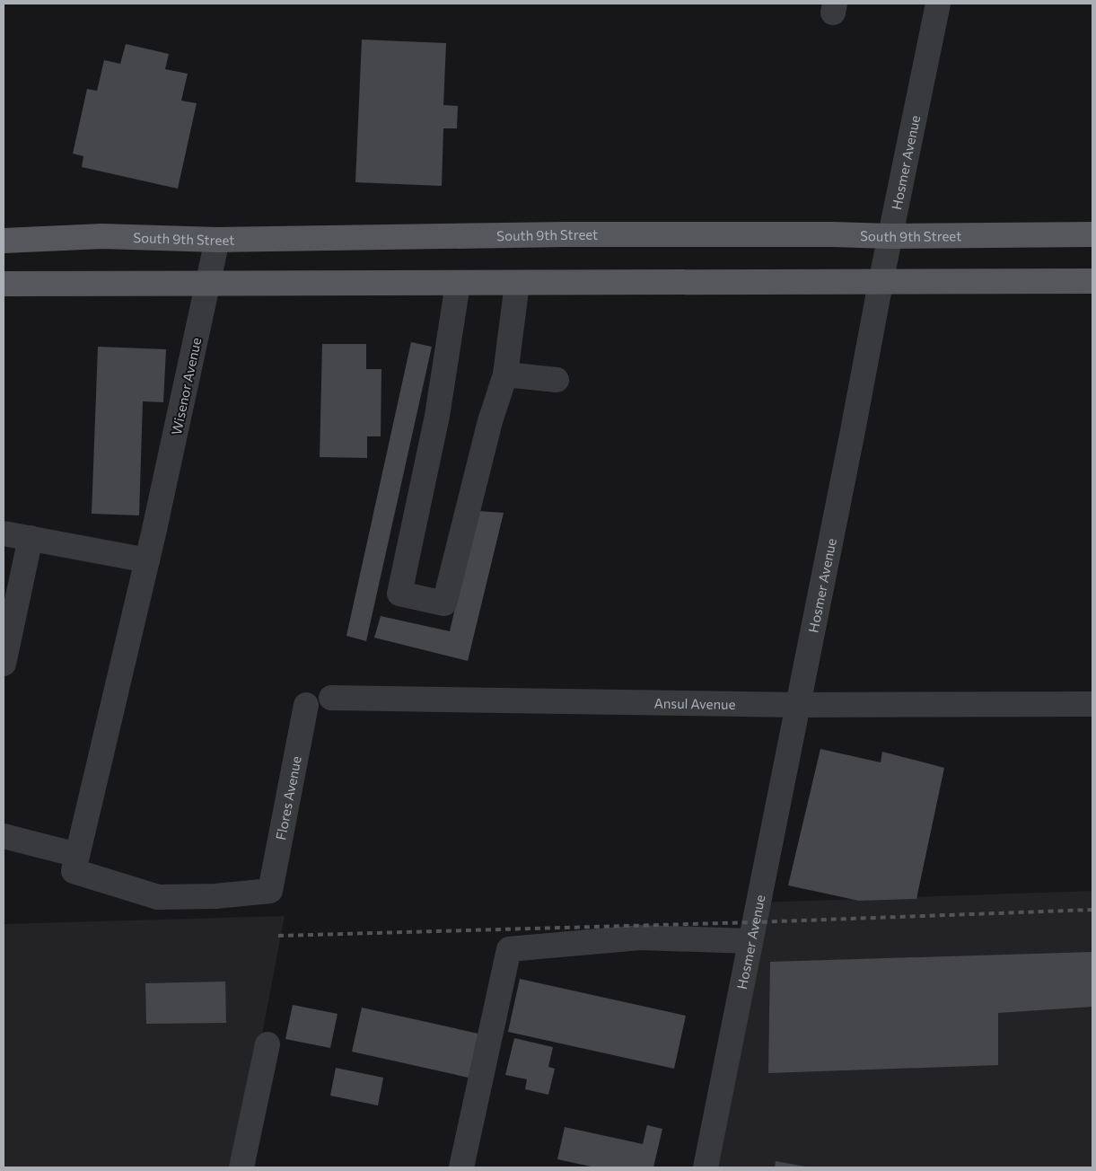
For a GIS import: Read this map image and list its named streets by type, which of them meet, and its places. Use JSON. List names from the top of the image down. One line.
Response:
{"streets":{"main road":["South 9th Street"],"street":["Hosmer Avenue","Wisenor Avenue","Ansul Avenue","Flores Avenue"]},"crossings":[["Hosmer Avenue","South 9th Street"],["Hosmer Avenue","Ansul Avenue"],["South 9th Street","Wisenor Avenue"],["Wisenor Avenue","Flores Avenue"]]}
